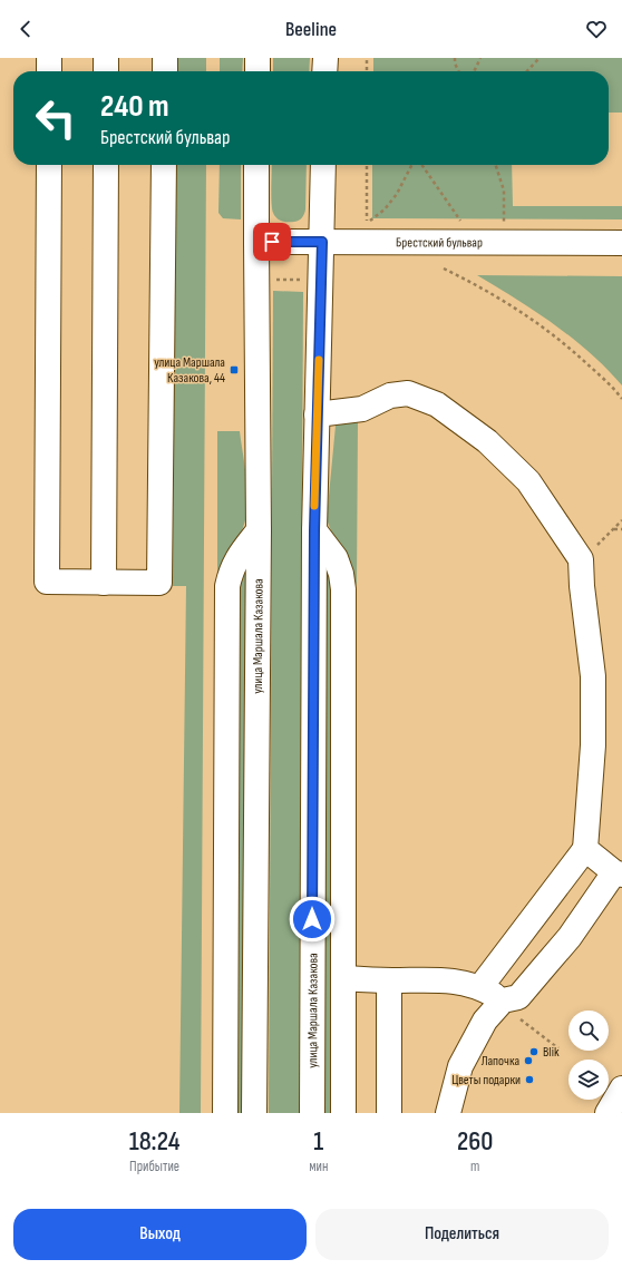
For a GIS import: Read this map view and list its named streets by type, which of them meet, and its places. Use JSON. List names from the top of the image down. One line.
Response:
{"streets":{"main road":["Брестский бульвар","улица Маршала Казакова"]},"crossings":[["Брестский бульвар","улица Маршала Казакова"]],"places":{"transit":["улица Маршала Казакова, 44"],"other":["Blik","Лапочка","Цветы подарки"]},"page":{"header":"Beeline","turn":["240 m","Брестский бульвар"],"eta":["18:24","Прибытие","1","мин","260","m"],"buttons":["Выход","Поделиться"]}}
